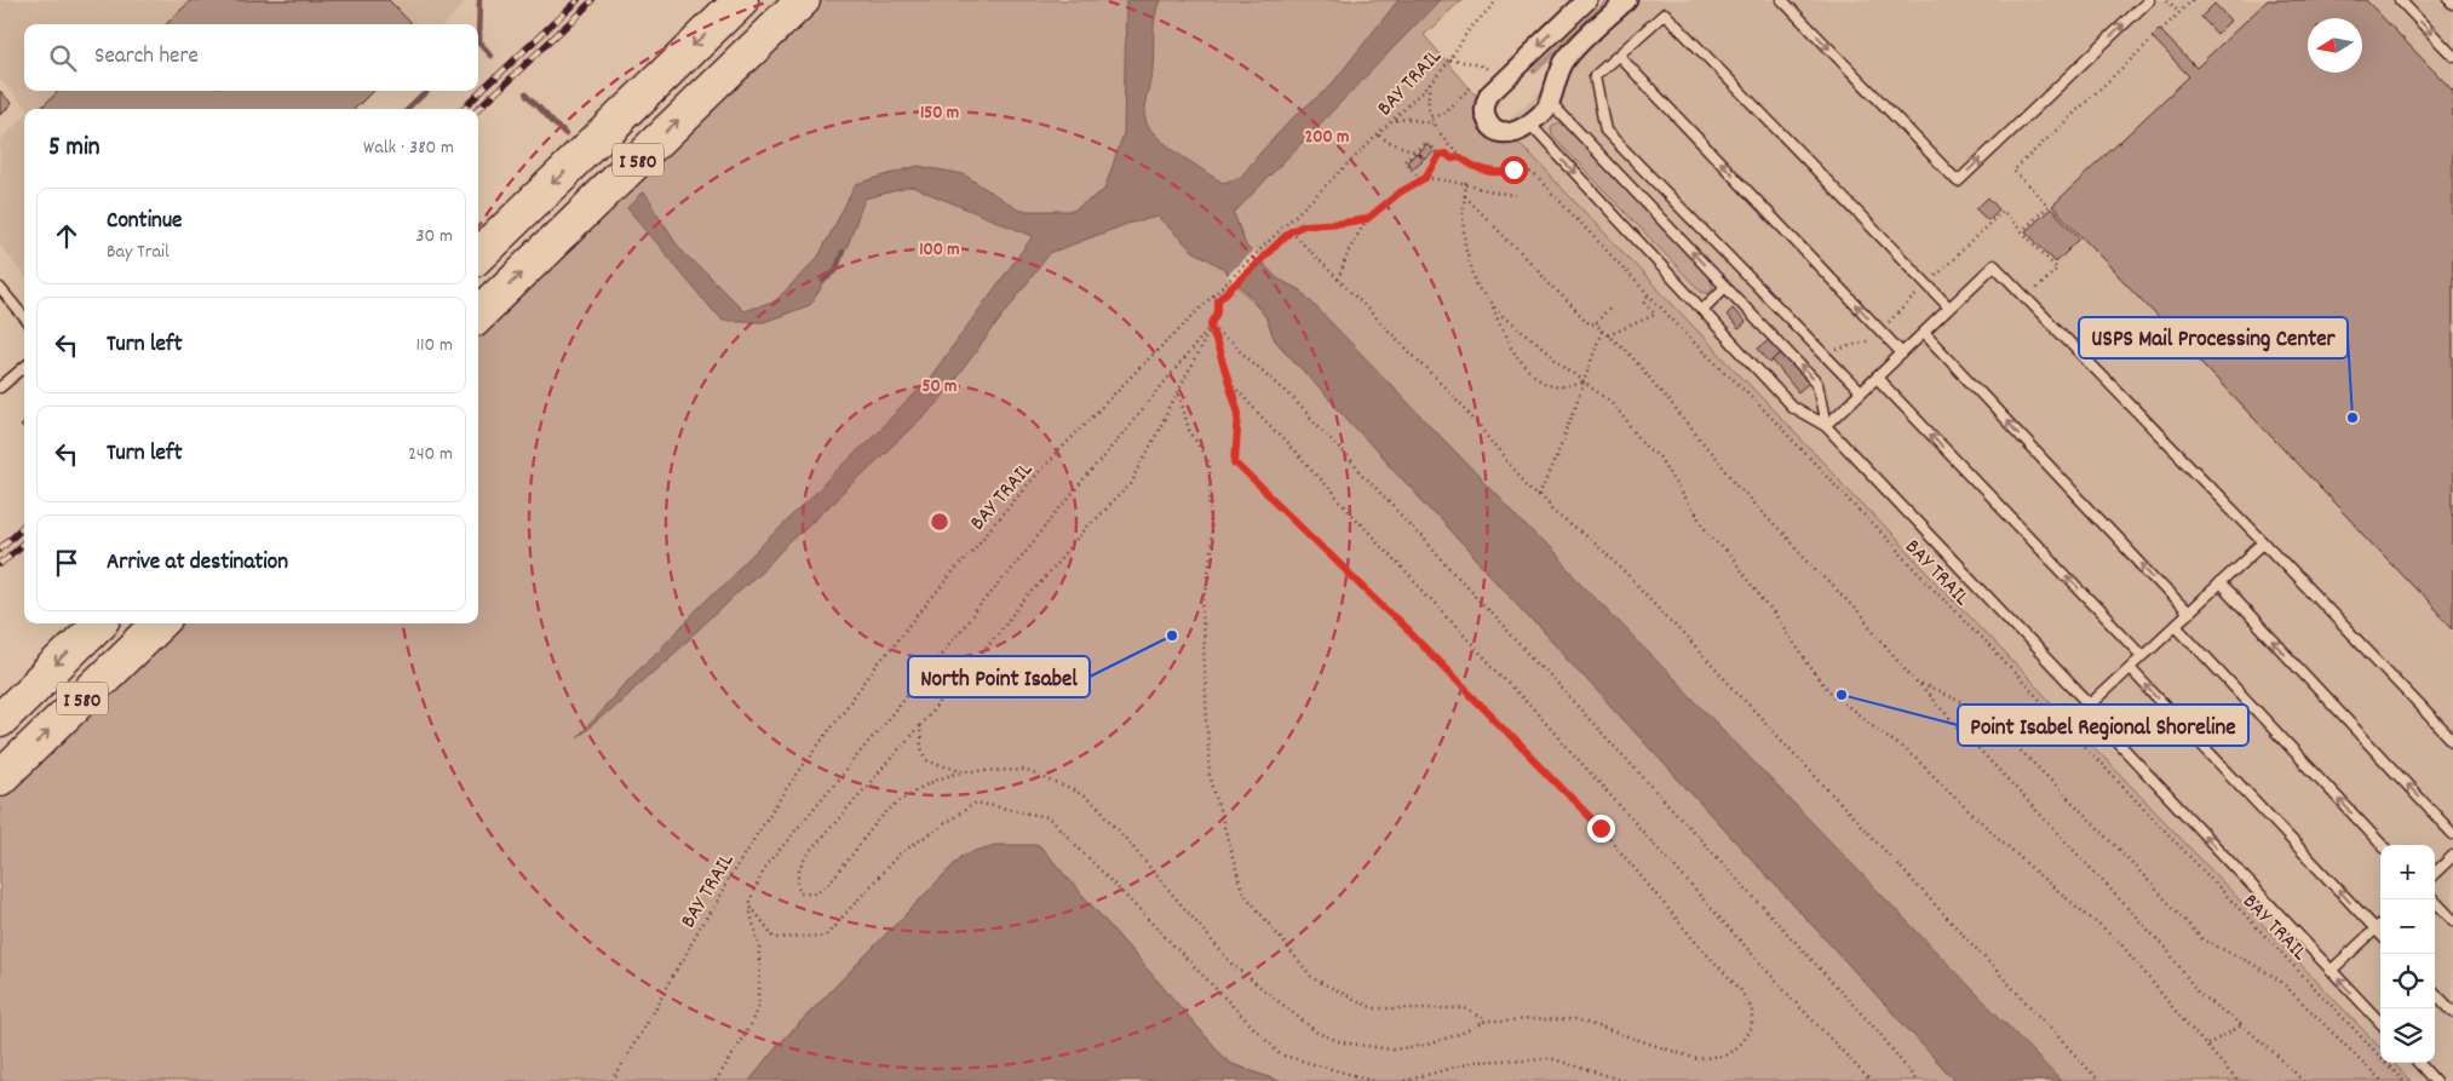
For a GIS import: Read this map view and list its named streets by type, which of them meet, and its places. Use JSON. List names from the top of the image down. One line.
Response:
{"streets":{"highway":["I 580"],"path":["BAY TRAIL"]},"places":["USPS Mail Processing Center","North Point Isabel","Point Isabel Regional Shoreline"],"north":"left","page":{"search":"Search here","heading":["5 min","Walk · 380 m"],"list":[["Continue","Bay Trail","30 m"],["Turn left","110 m"],["Turn left","240 m"],"Arrive at destination"],"map_buttons":["+","−"]},"rings":["150 m","200 m","100 m","50 m"]}
